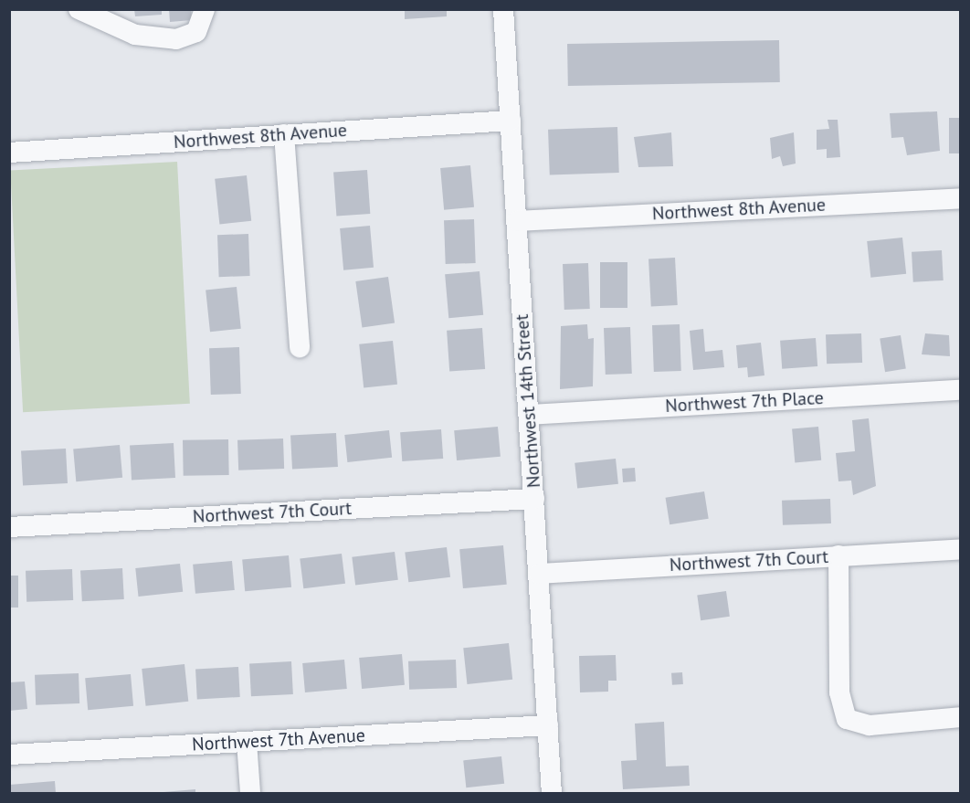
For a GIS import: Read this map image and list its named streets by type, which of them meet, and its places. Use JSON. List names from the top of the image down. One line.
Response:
{"streets":{"street":["Northwest 8th Avenue","Northwest 14th Street","Northwest 7th Place","Northwest 7th Court","Northwest 7th Avenue"]},"crossings":[["Northwest 8th Avenue","Northwest 14th Street"],["Northwest 14th Street","Northwest 7th Place"],["Northwest 14th Street","Northwest 7th Court"],["Northwest 14th Street","Northwest 7th Avenue"]]}
